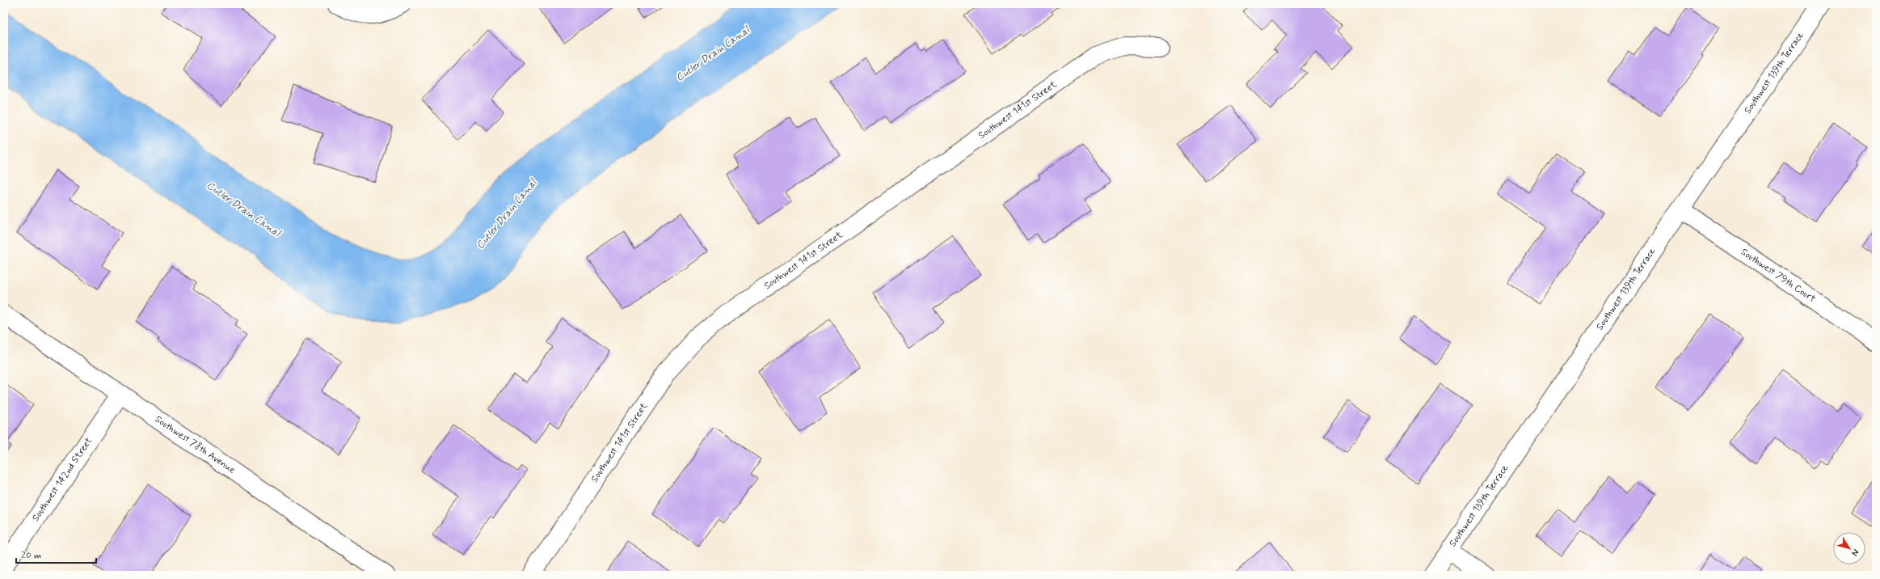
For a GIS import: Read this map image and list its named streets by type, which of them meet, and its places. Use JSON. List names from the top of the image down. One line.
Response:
{"streets":{"street":["Southwest 139th Terrace","Southwest 141st Street","Southwest 79th Court","Southwest 78th Avenue","Southwest 142nd Street"]},"crossings":[["Southwest 139th Terrace","Southwest 79th Court"],["Southwest 78th Avenue","Southwest 142nd Street"]],"water":["Cutler Drain Canal"],"scale_bar":"20 m","north":"bottom right"}
